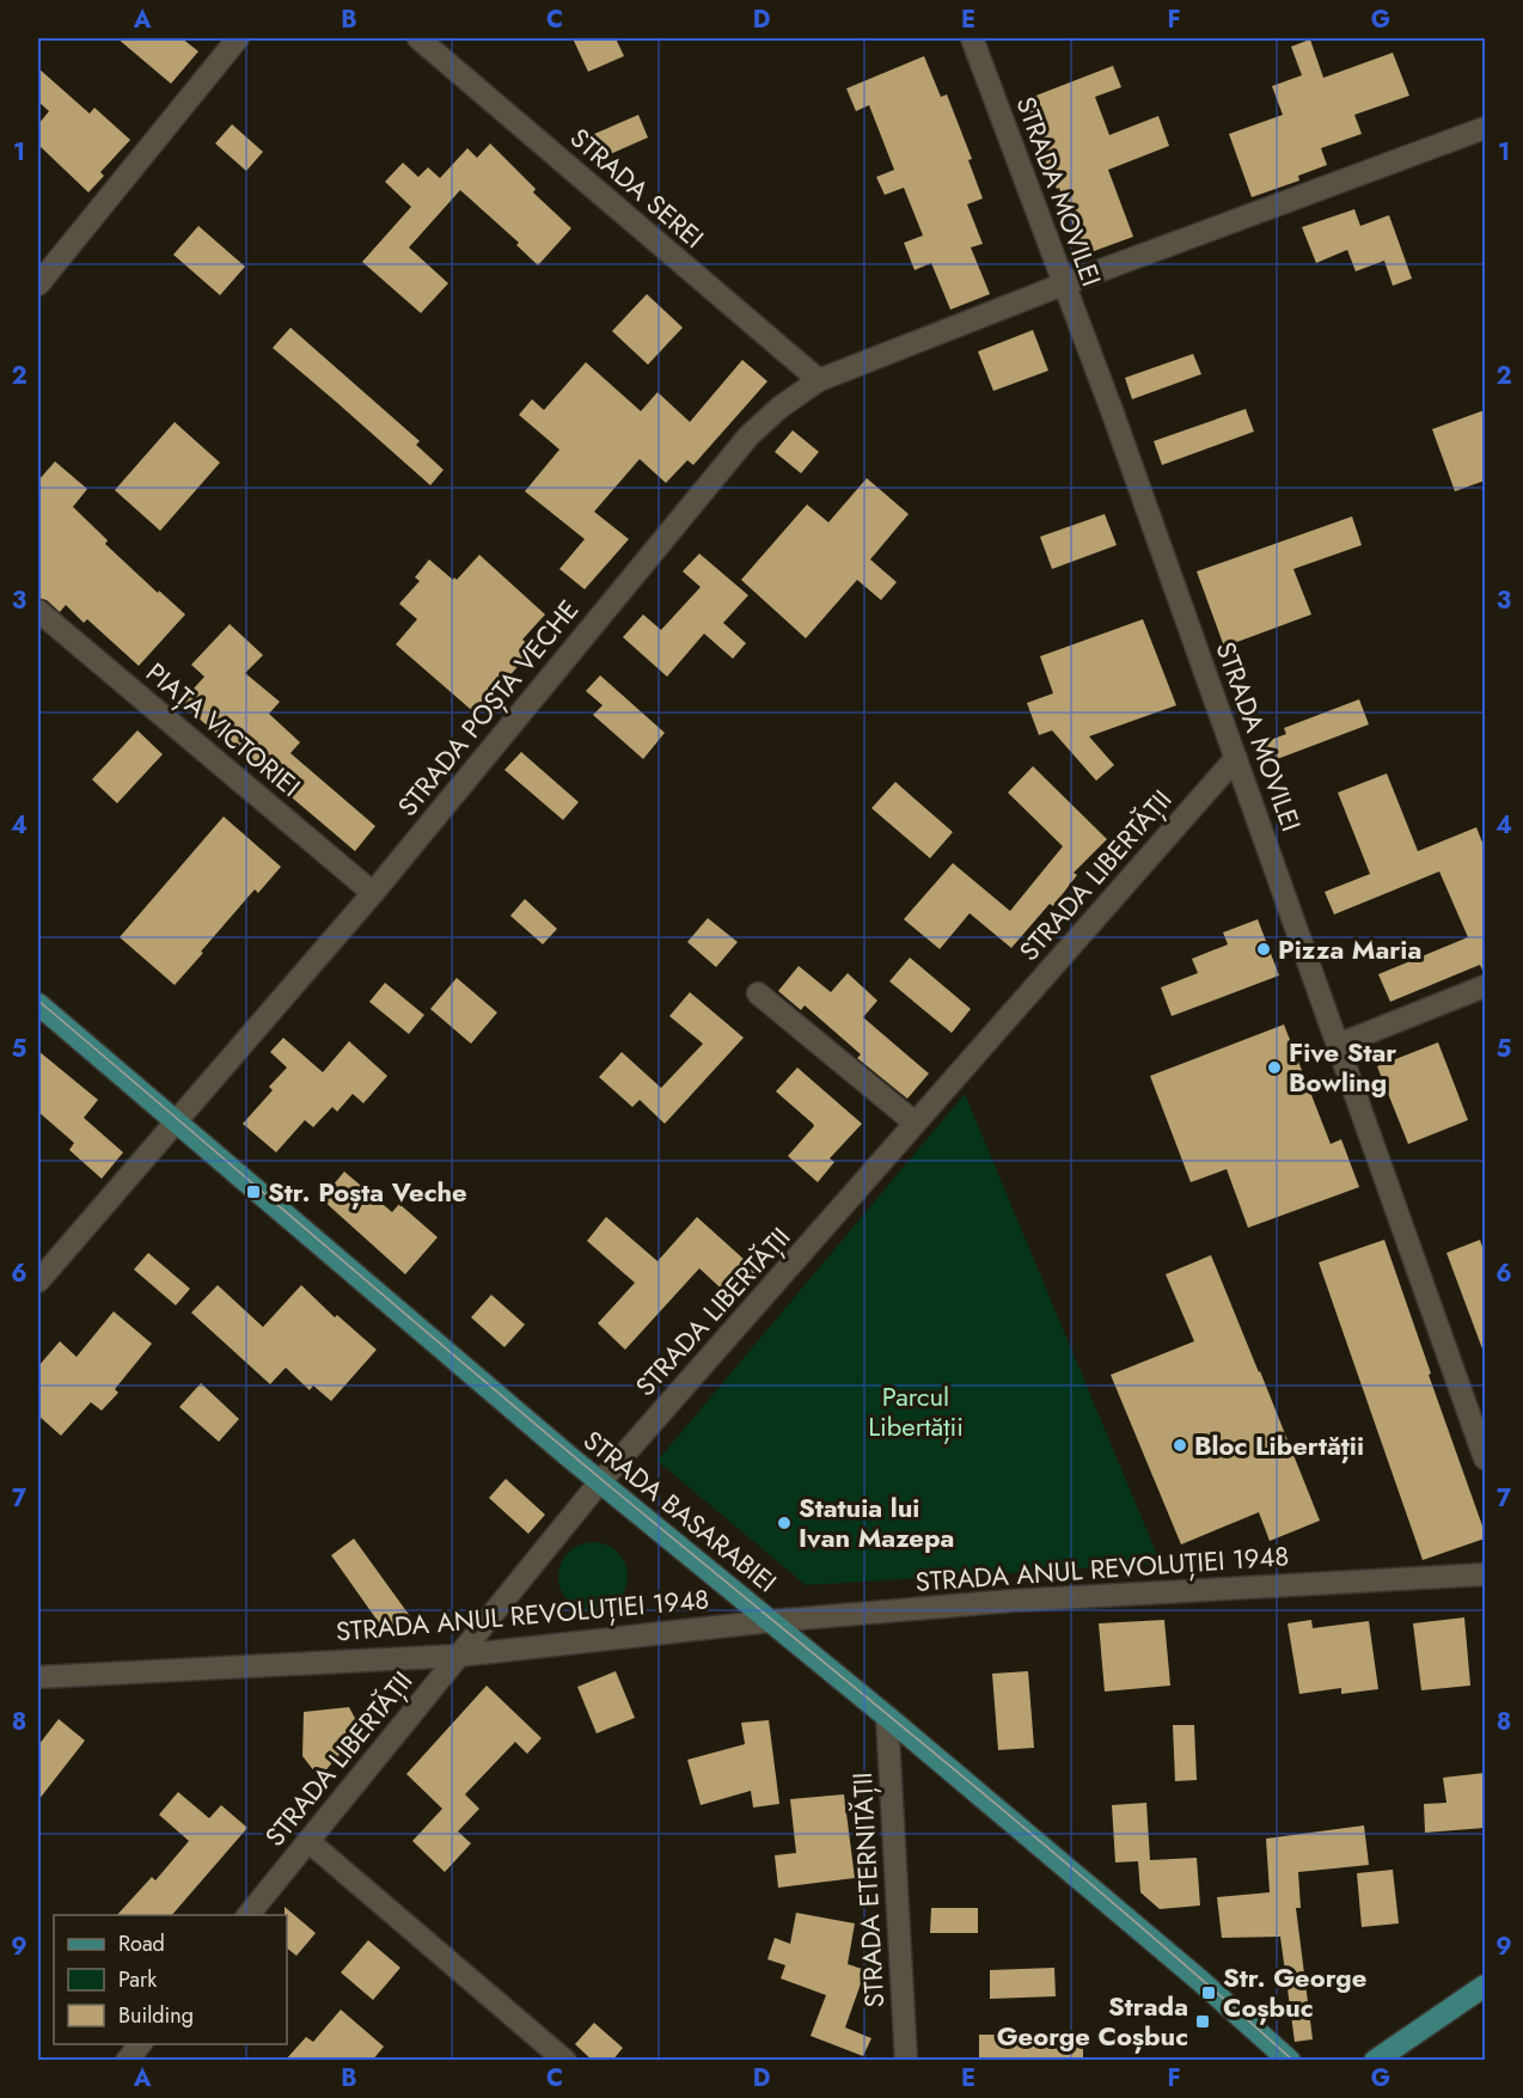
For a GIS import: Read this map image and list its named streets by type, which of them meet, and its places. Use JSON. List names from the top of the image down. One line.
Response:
{"streets":{"main road":["STRADA BASARABIEI"],"street":["STRADA SEREI","STRADA MOVILEI","STRADA POȘTA VECHE","PIAȚA VICTORIEI","STRADA LIBERTĂȚII","STRADA ANUL REVOLUȚIEI 1948","STRADA ETERNITĂȚII"]},"crossings":[["STRADA SEREI","STRADA POȘTA VECHE"],["STRADA MOVILEI","STRADA POȘTA VECHE"],["STRADA MOVILEI","STRADA LIBERTĂȚII"],["STRADA POȘTA VECHE","PIAȚA VICTORIEI"],["STRADA POȘTA VECHE","STRADA BASARABIEI"],["STRADA LIBERTĂȚII","STRADA BASARABIEI"],["STRADA LIBERTĂȚII","STRADA ANUL REVOLUȚIEI 1948"],["STRADA BASARABIEI","STRADA ANUL REVOLUȚIEI 1948"],["STRADA BASARABIEI","STRADA ETERNITĂȚII"]],"parks":["Parcul Libertății"],"places":{"other":["Pizza Maria","Five Star Bowling","Bloc Libertății","Statuia lui Ivan Mazepa"],"transit":["Str. Poșta Veche","Str. George Coșbuc","Strada George Coșbuc"]},"legend":["Road","Park","Building"],"grid":{"columns":["A","B","C","D","E","F","G"],"rows":["1","2","3","4","5","6","7","8","9"]}}
